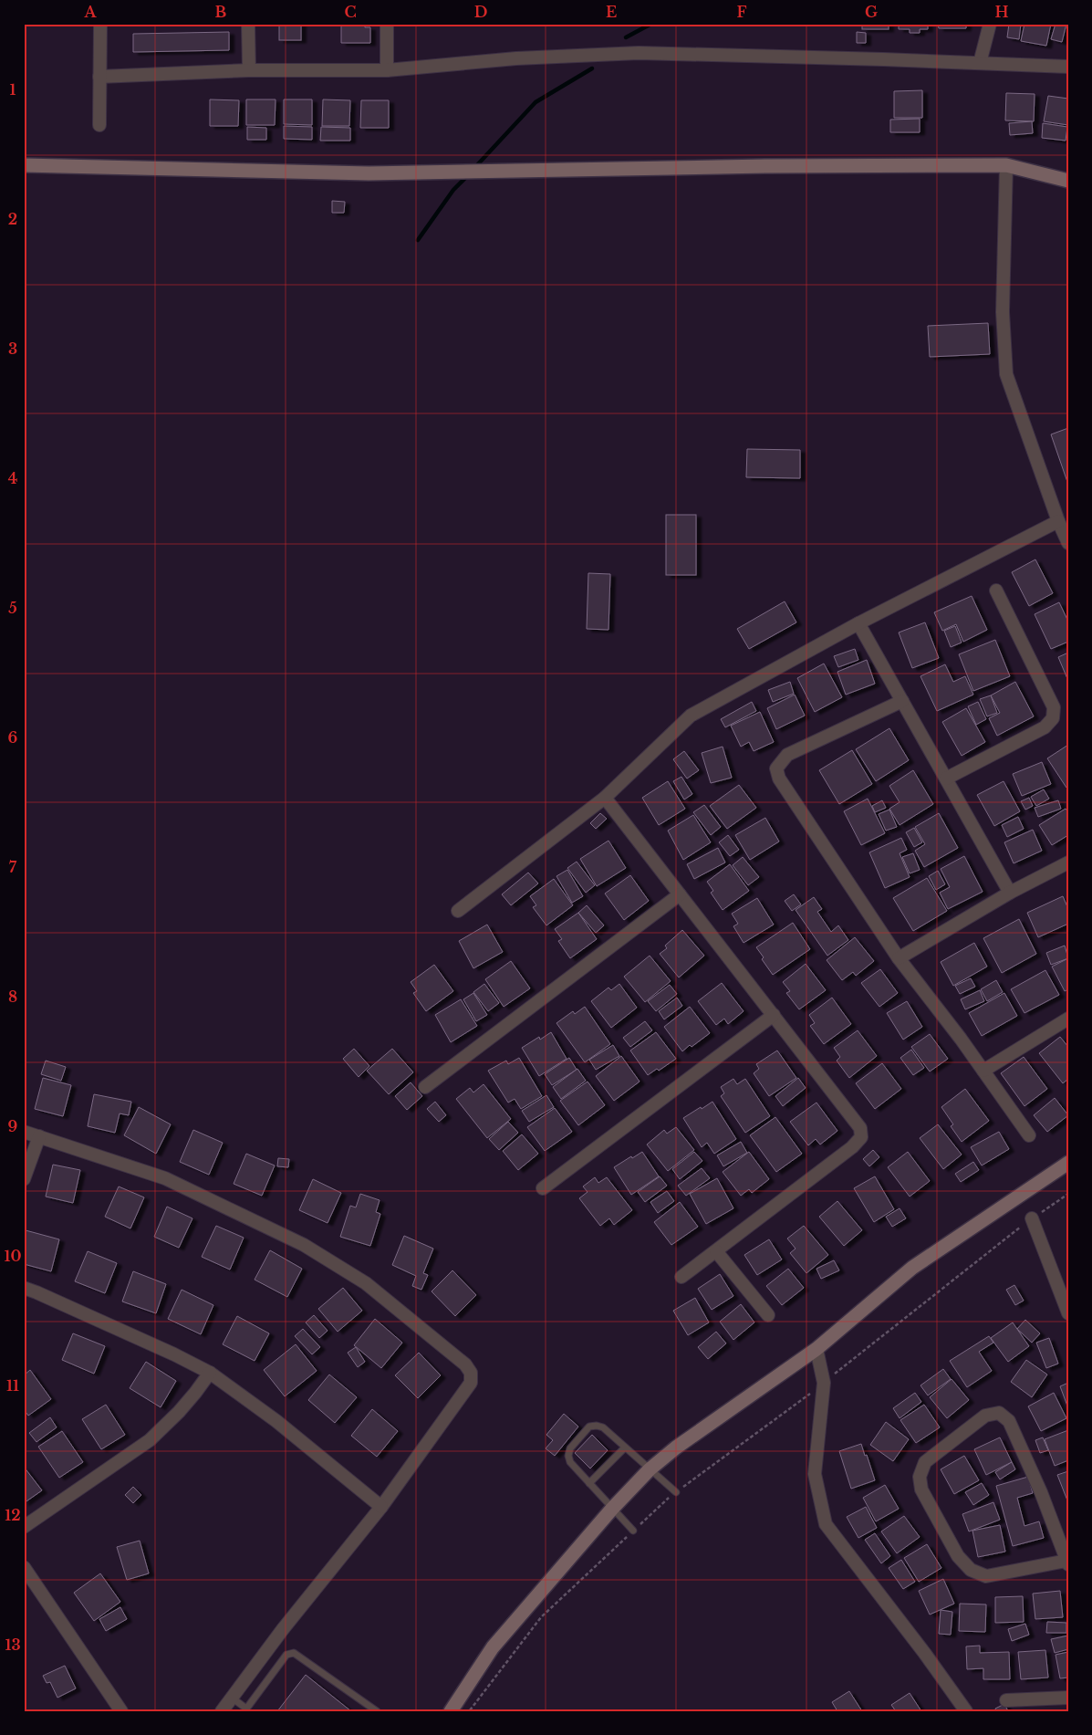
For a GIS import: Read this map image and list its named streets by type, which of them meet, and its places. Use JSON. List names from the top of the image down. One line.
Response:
{"grid":{"columns":["A","B","C","D","E","F","G","H"],"rows":["1","2","3","4","5","6","7","8","9","10","11","12","13"]}}
